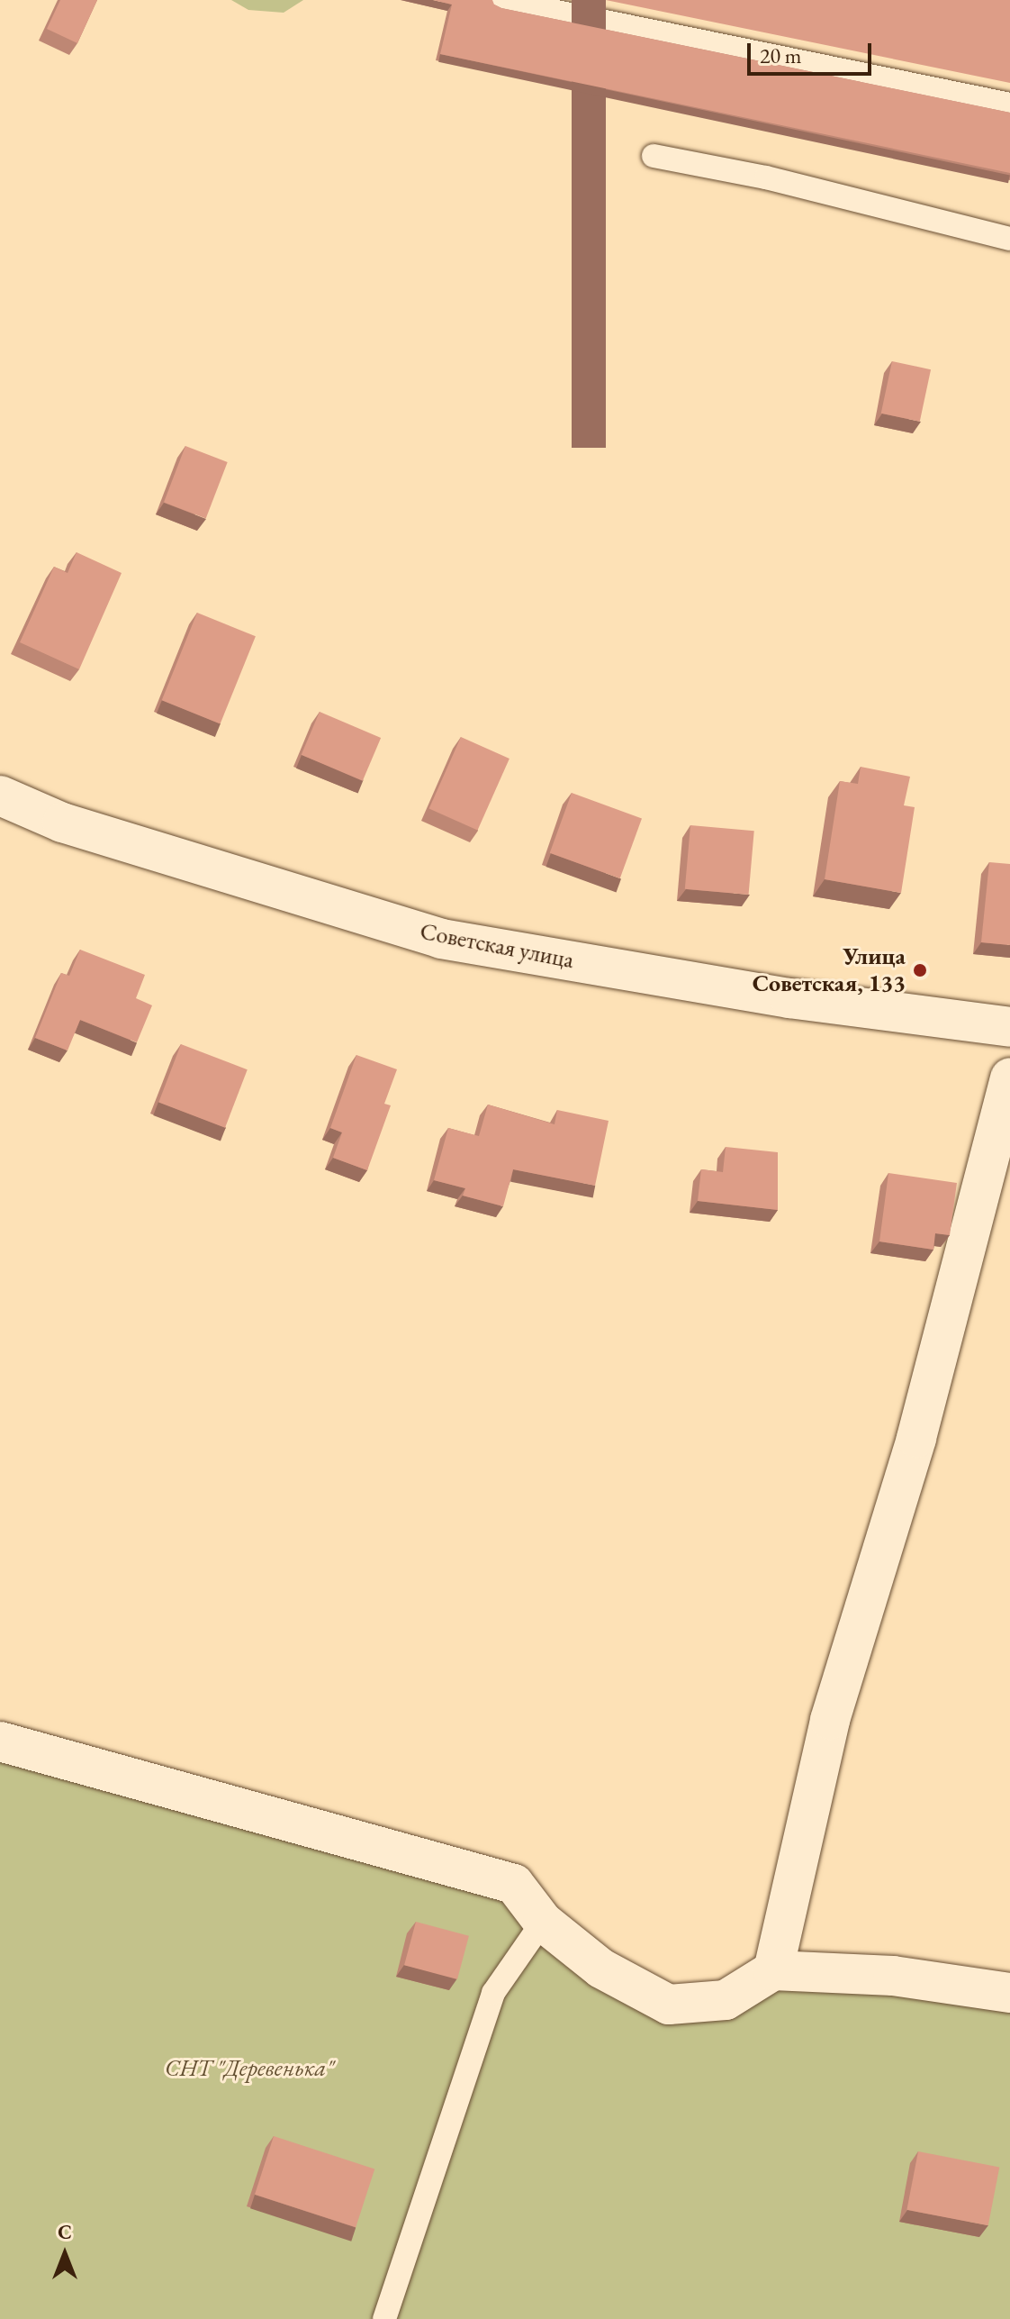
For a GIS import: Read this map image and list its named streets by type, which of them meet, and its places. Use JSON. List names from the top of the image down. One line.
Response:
{"streets":{"street":["Советская улица"]},"parks":["СНТ \"Деревенька\""],"places":["Улица Советская, 133"],"scale_bar":"20 m","north":"top"}
